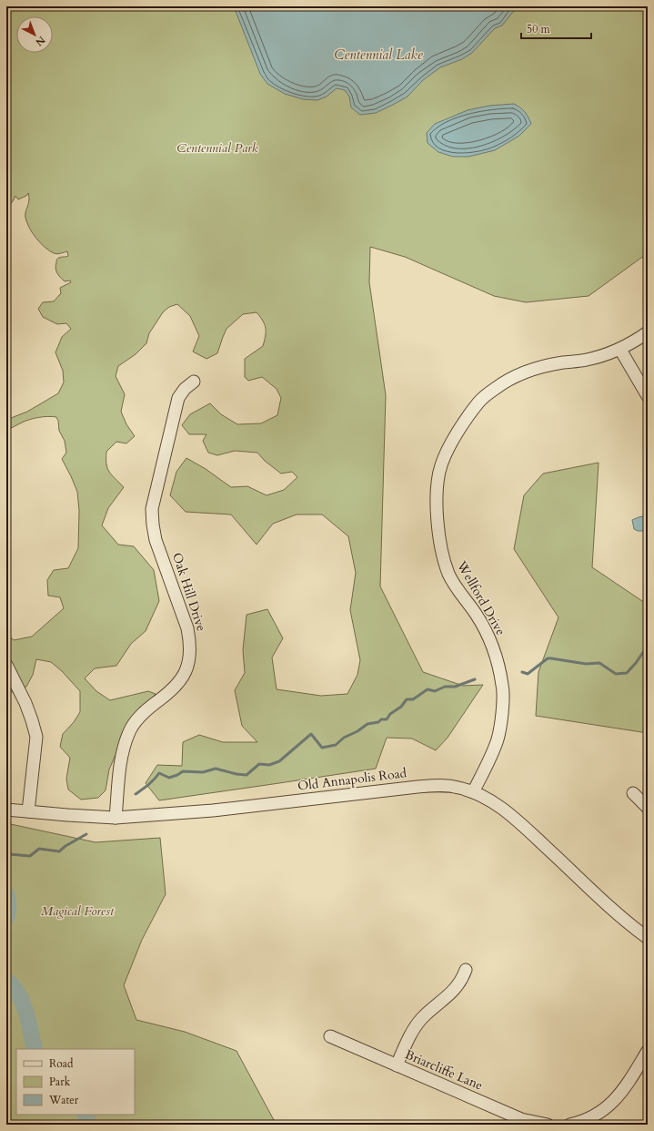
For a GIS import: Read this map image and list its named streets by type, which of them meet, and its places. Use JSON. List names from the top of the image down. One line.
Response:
{"streets":{"street":["Oak Hill Drive","Wellford Drive","Old Annapolis Road","Briarcliffe Lane"]},"crossings":[["Oak Hill Drive","Old Annapolis Road"],["Wellford Drive","Old Annapolis Road"]],"water":["Centennial Lake"],"parks":["Centennial Park","Magical Forest"],"legend":["Road","Park","Water"],"scale_bar":"50 m","north":"bottom right"}
